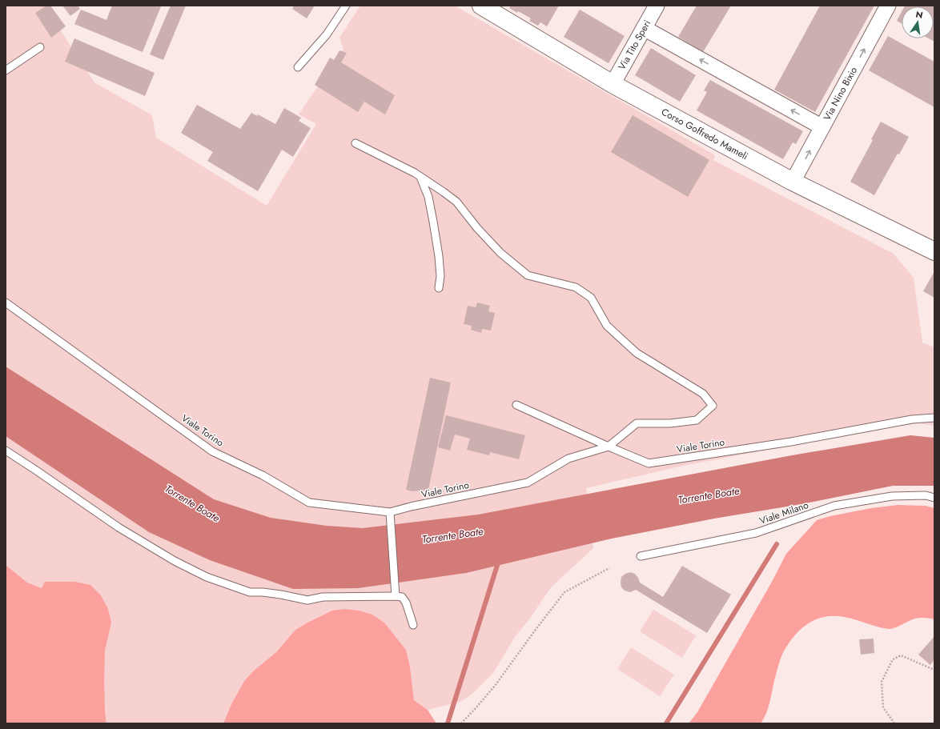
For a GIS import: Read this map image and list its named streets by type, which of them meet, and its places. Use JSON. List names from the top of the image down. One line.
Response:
{"streets":{"main road":["Corso Goffredo Mameli"],"street":["Via Tito Speri","Via Nino Bixio"],"lane":["Viale Torino","Viale Milano"]},"crossings":[["Via Tito Speri","Corso Goffredo Mameli"],["Via Nino Bixio","Corso Goffredo Mameli"]],"one_way":["Via Nino Bixio"],"water":["Torrente Boate"],"north":"top"}
